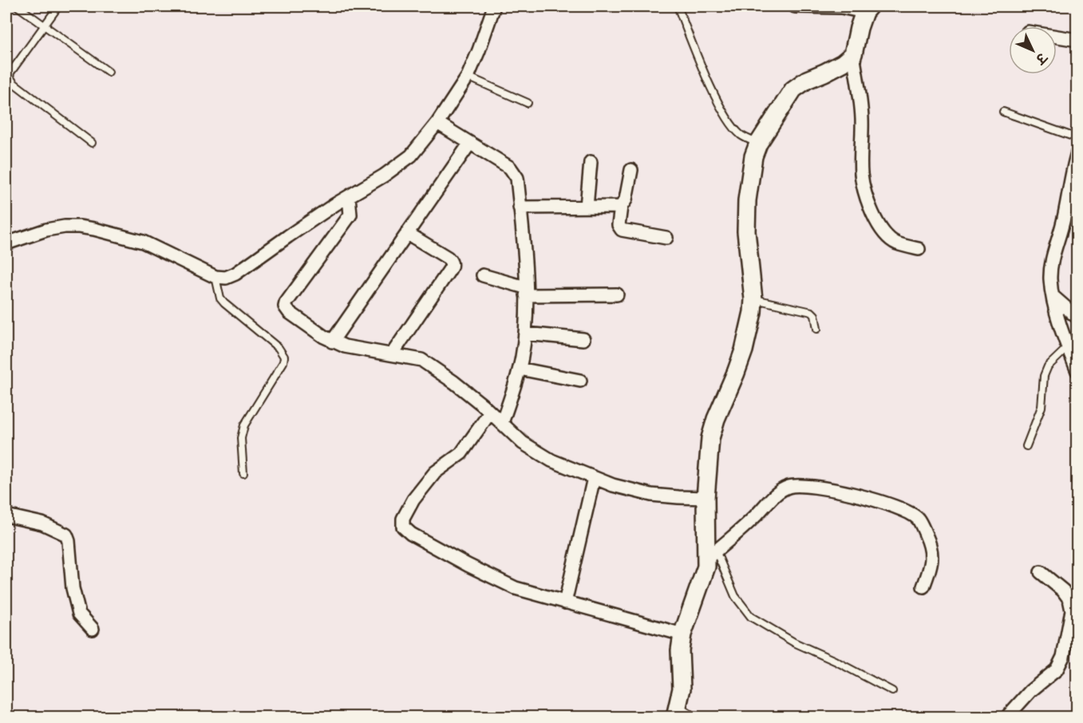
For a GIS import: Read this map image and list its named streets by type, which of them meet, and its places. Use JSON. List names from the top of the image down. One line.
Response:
{"north":"bottom right"}
